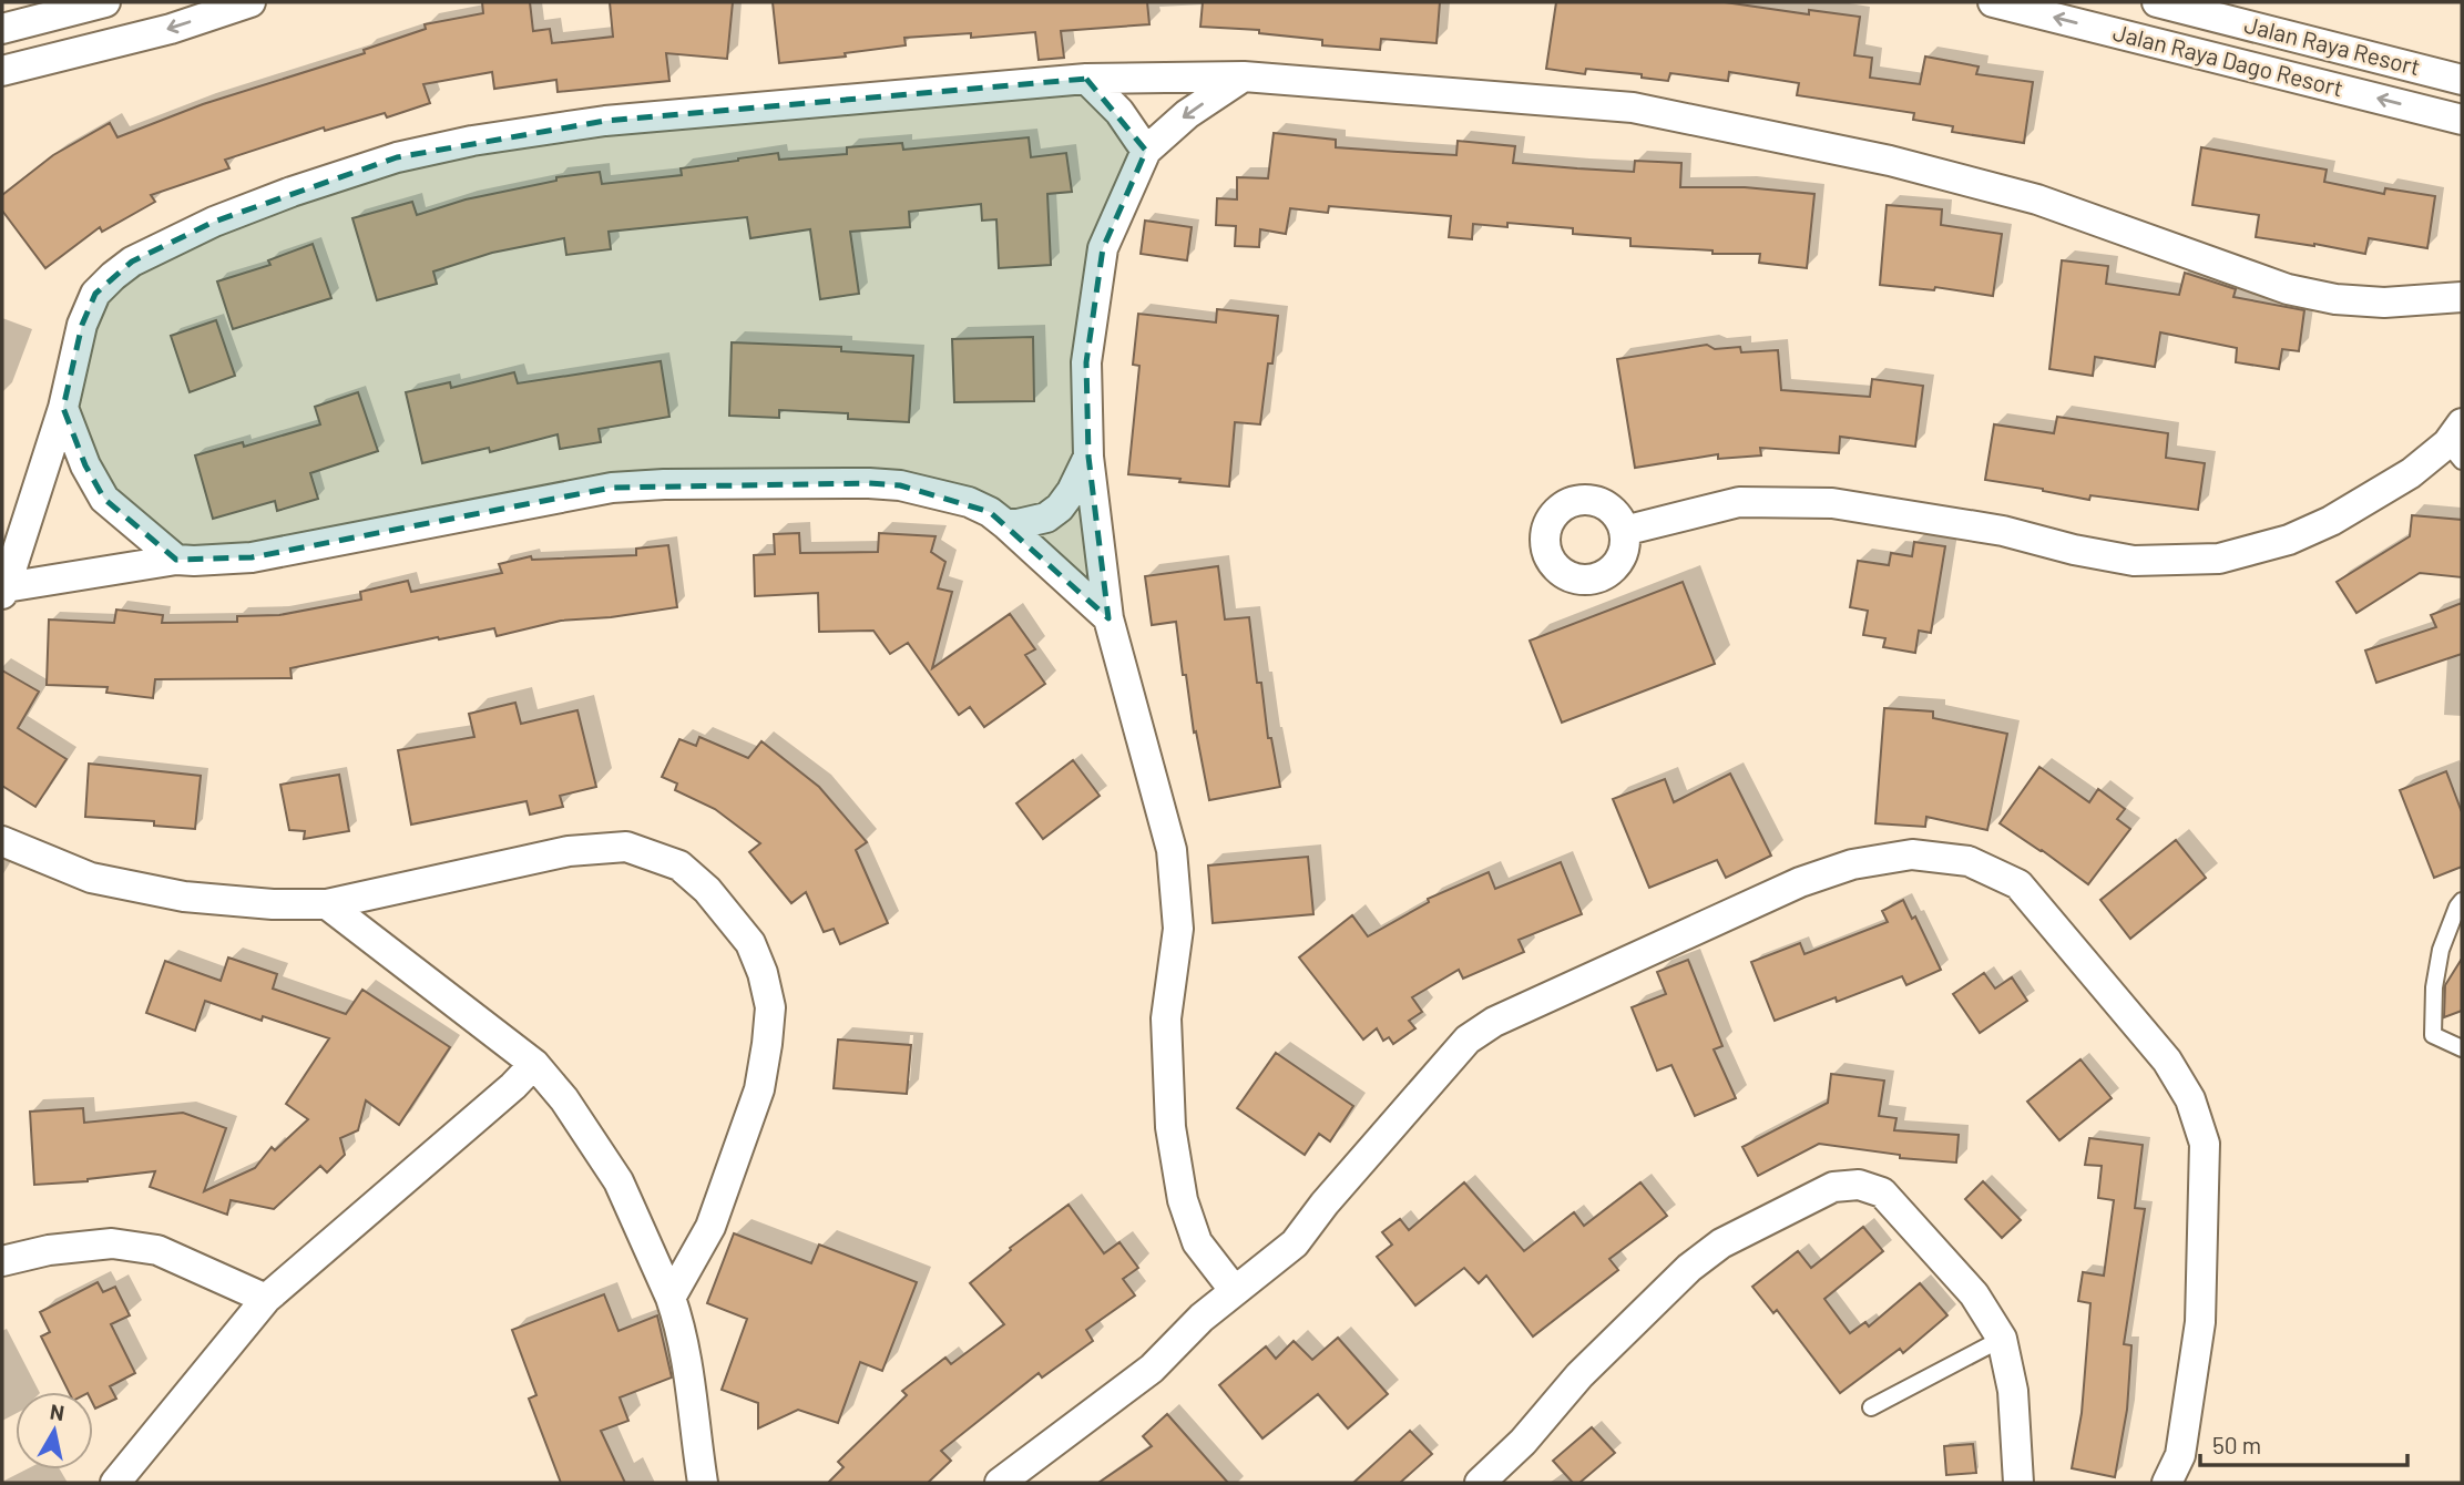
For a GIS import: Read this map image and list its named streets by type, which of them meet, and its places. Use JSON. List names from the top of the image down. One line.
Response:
{"streets":{"street":["Jalan Raya Resort","Jalan Raya Dago Resort"]},"scale_bar":"50 m","north":"top"}
